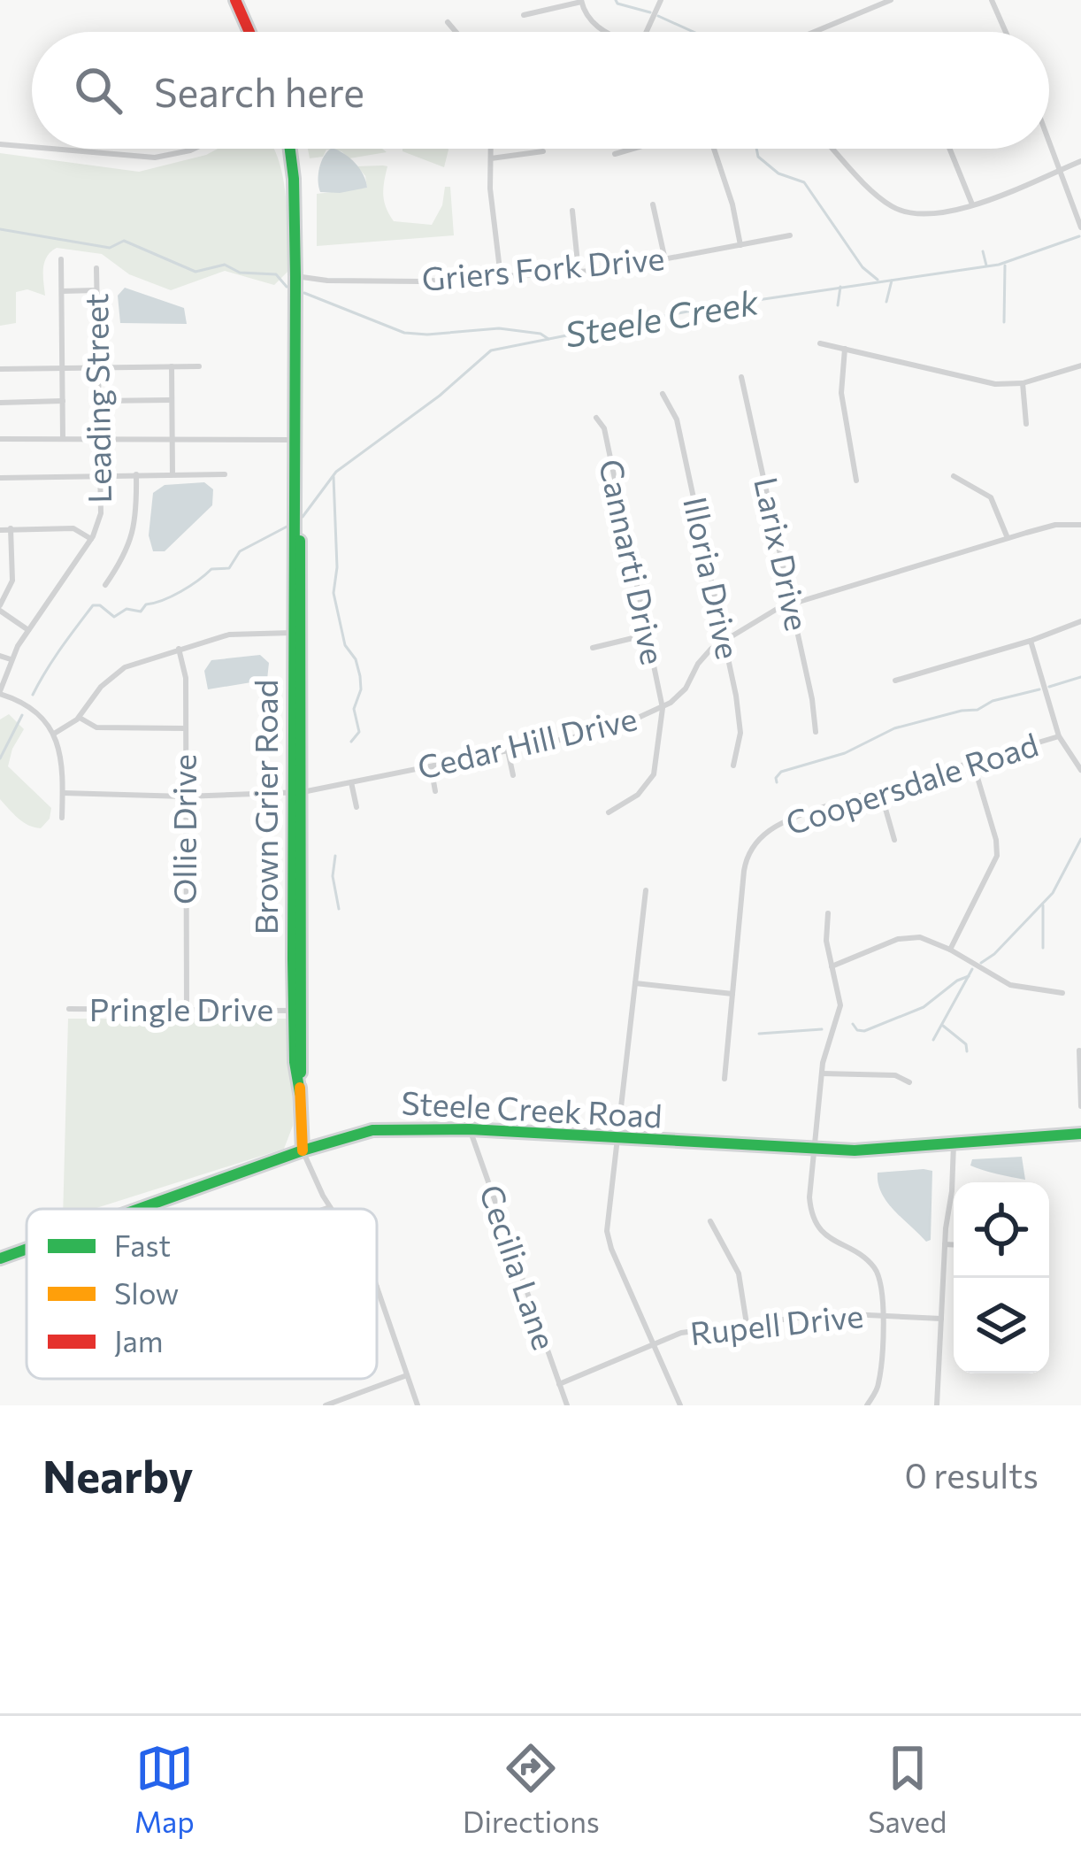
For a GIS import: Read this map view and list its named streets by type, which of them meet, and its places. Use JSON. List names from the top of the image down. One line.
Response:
{"streets":{"main road":["Brown Grier Road","Steele Creek Road"],"street":["Griers Fork Drive","Leading Street","Larix Drive","Cannarti Drive","Illoria Drive","Cedar Hill Drive","Coopersdale Road","Ollie Drive","Pringle Drive","Cecilia Lane","Rupell Drive"]},"crossings":[["Griers Fork Drive","Brown Grier Road"],["Larix Drive","Cedar Hill Drive"],["Cannarti Drive","Cedar Hill Drive"],["Illoria Drive","Cedar Hill Drive"],["Cedar Hill Drive","Brown Grier Road"],["Cedar Hill Drive","Ollie Drive"],["Brown Grier Road","Pringle Drive"],["Brown Grier Road","Steele Creek Road"],["Ollie Drive","Pringle Drive"],["Steele Creek Road","Cecilia Lane"],["Cecilia Lane","Rupell Drive"]],"water":["Steele Creek"],"legend":["Fast","Slow","Jam"],"page":{"search":"Search here","heading":["Nearby","0 results"],"nav":["Map","Directions","Saved"]}}
